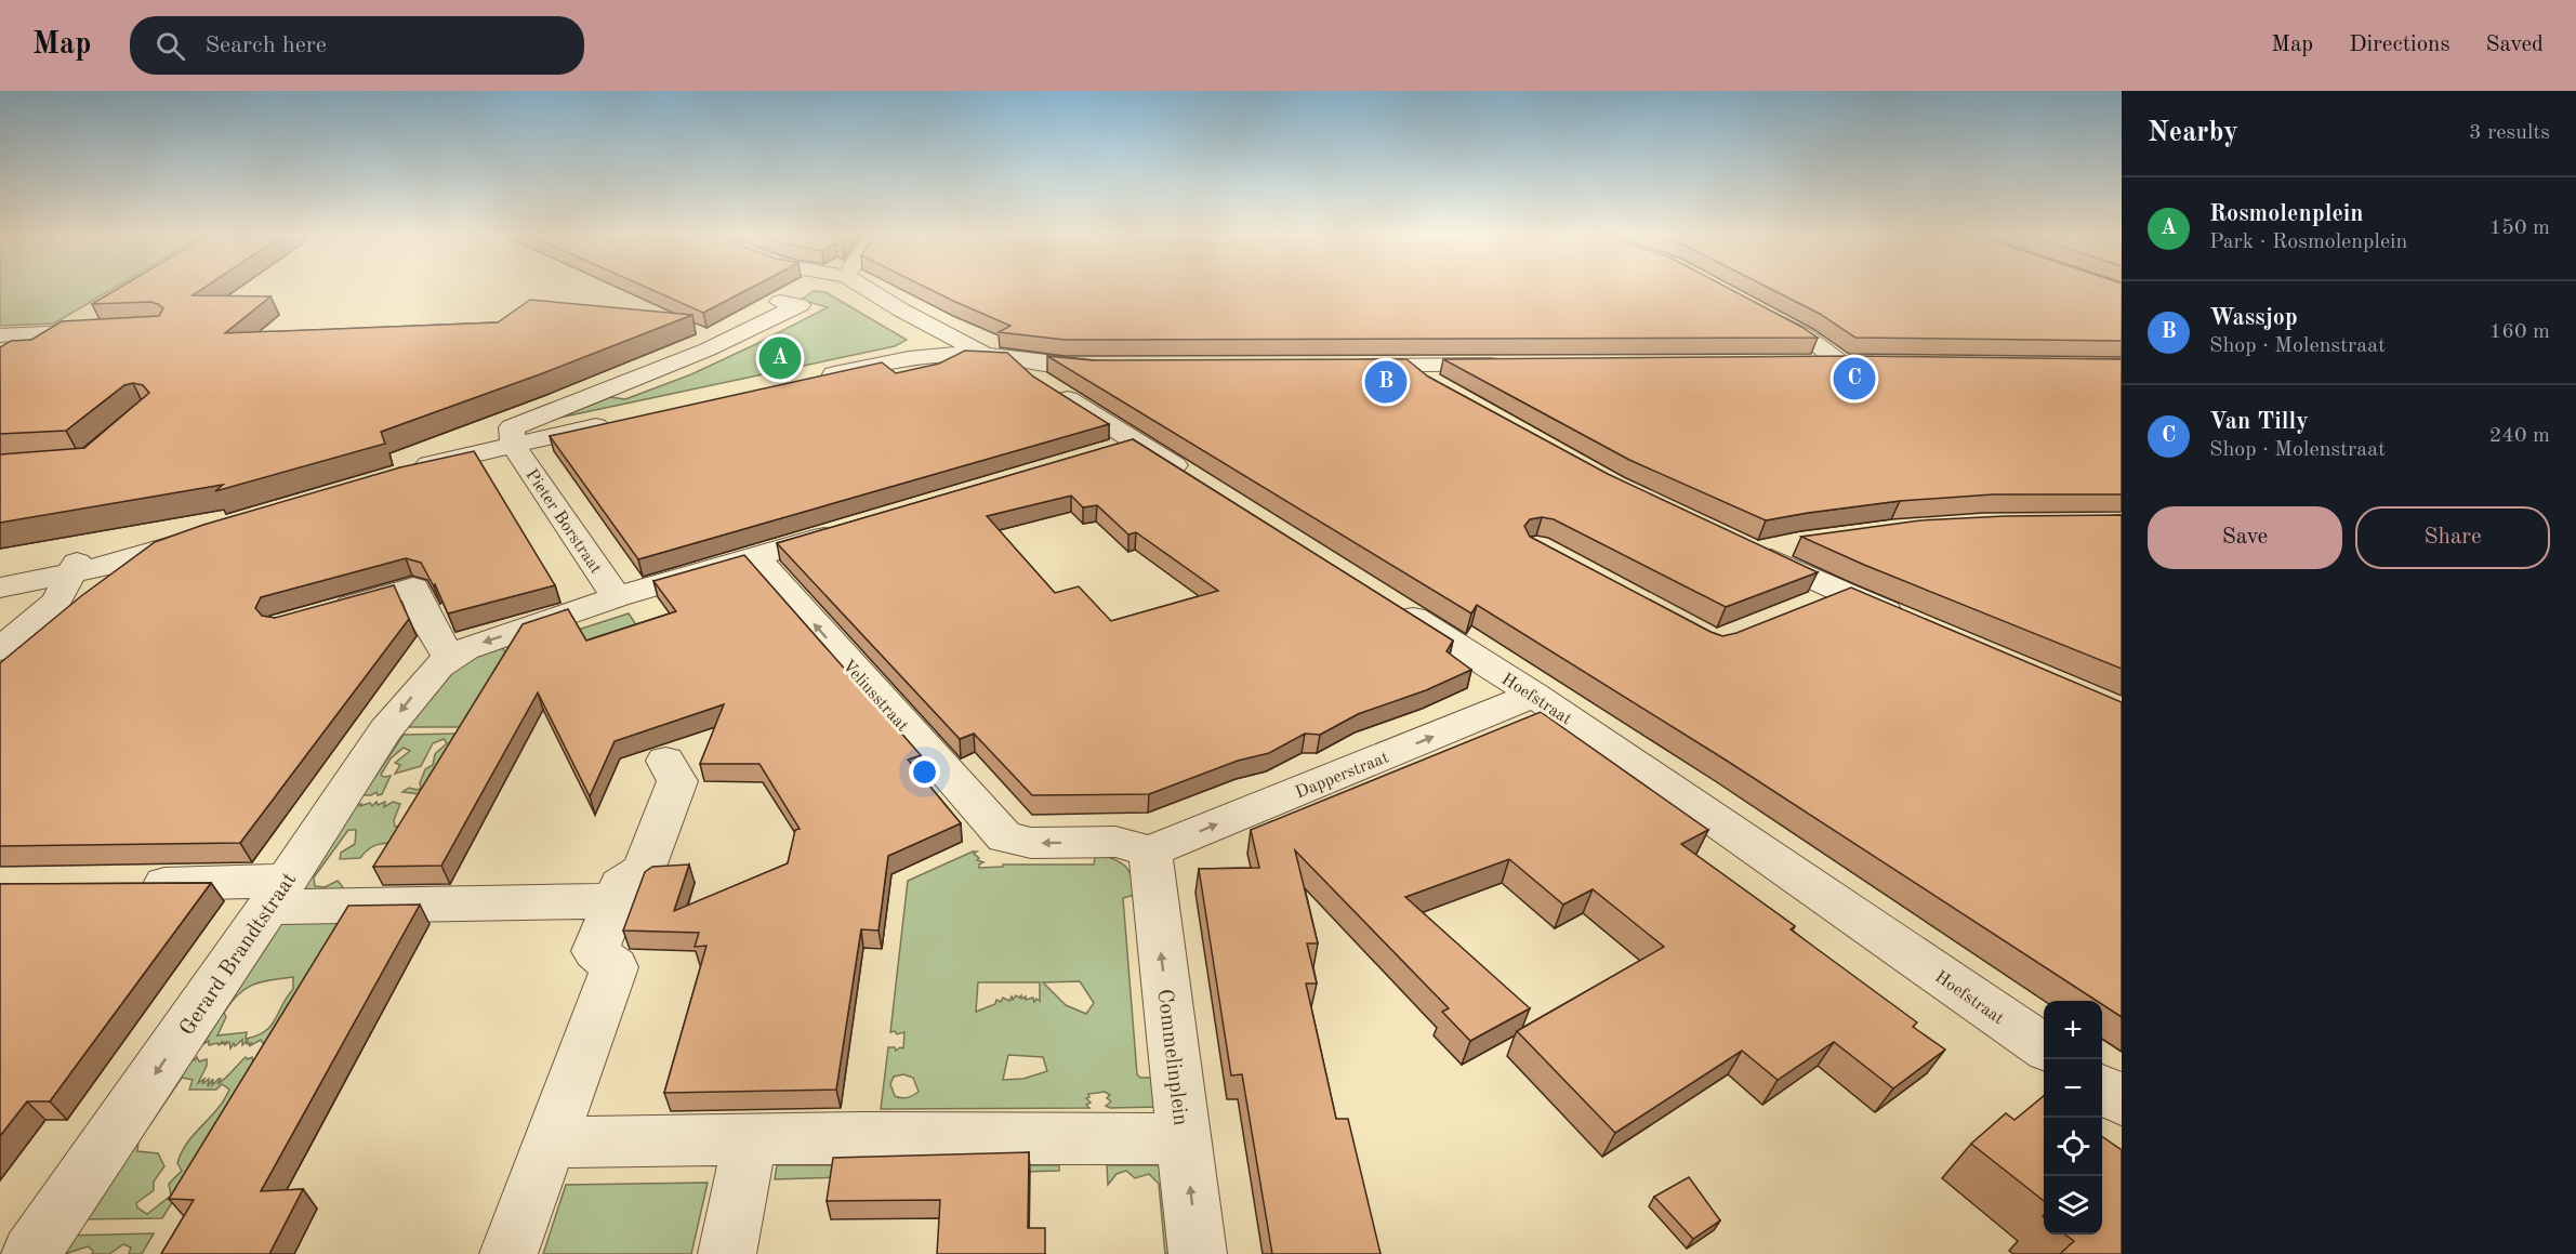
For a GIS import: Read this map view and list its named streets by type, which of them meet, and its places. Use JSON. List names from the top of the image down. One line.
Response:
{"streets":{"street":["Pieter Borstraat","Veliusstraat","Hoefstraat","Dapperstraat","Gerard Brandtstraat","Commelinplein"]},"crossings":[["Pieter Borstraat","Gerard Brandtstraat"],["Veliusstraat","Dapperstraat"],["Veliusstraat","Gerard Brandtstraat"],["Veliusstraat","Commelinplein"],["Hoefstraat","Dapperstraat"],["Dapperstraat","Commelinplein"]],"one_way":["Veliusstraat","Dapperstraat","Gerard Brandtstraat"],"page":{"header":"Map","search":"Search here","nav":["Map","Directions","Saved"],"heading":["Nearby","3 results"],"list":[{"mark":"A","name":"Rosmolenplein","note":"Park · Rosmolenplein","value":"150 m"},{"mark":"B","name":"Wassjop","note":"Shop · Molenstraat","value":"160 m"},{"mark":"C","name":"Van Tilly","note":"Shop · Molenstraat","value":"240 m"}],"pins":["A","C","B"],"buttons":["Save","Share"],"map_buttons":["+","−"]}}
